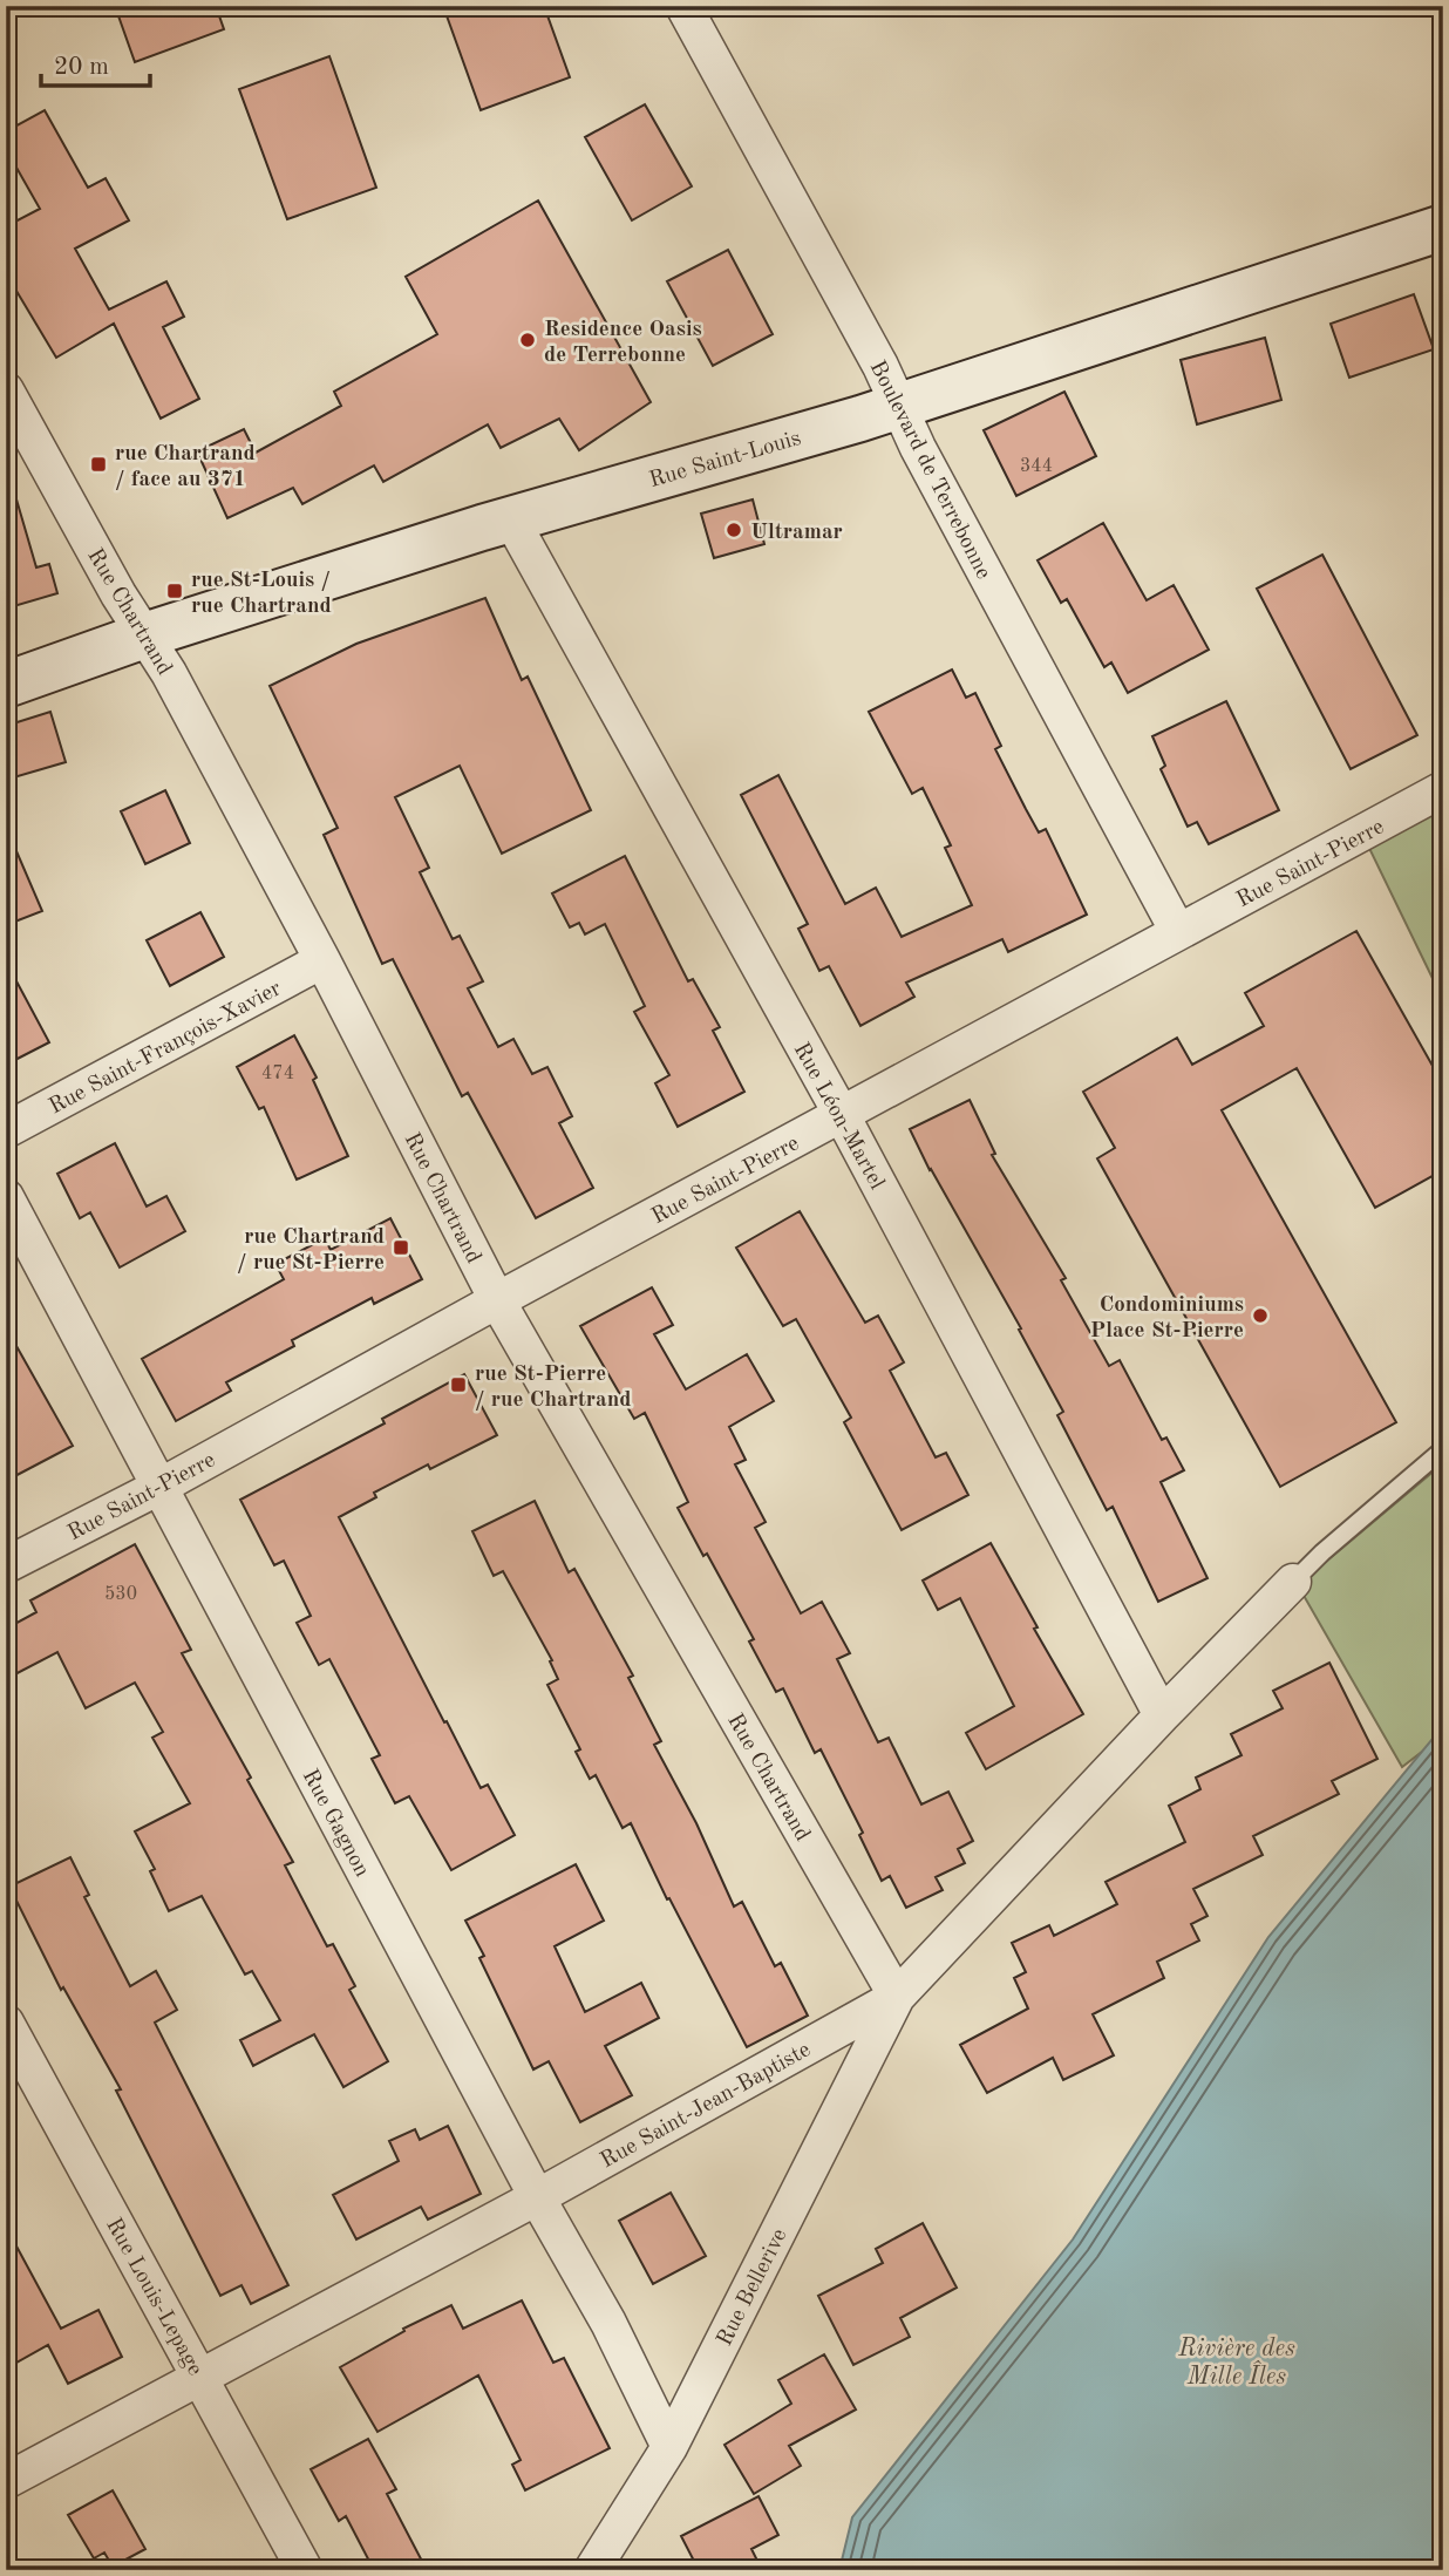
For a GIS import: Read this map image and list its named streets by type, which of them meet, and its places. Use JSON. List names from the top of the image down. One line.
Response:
{"streets":{"main road":["Rue Saint-Louis"],"street":["Boulevard de Terrebonne","Rue Chartrand","Rue Saint-Pierre","Rue Saint-François-Xavier","Rue Léon-Martel","Rue Gagnon","Rue Saint-Jean-Baptiste","Rue Bellerive","Rue Louis-Lepage"]},"crossings":[["Rue Saint-Louis","Boulevard de Terrebonne"],["Rue Saint-Louis","Rue Chartrand"],["Rue Saint-Louis","Rue Léon-Martel"],["Boulevard de Terrebonne","Rue Saint-Pierre"],["Rue Chartrand","Rue Saint-Pierre"],["Rue Chartrand","Rue Saint-François-Xavier"],["Rue Chartrand","Rue Saint-Jean-Baptiste"],["Rue Chartrand","Rue Bellerive"],["Rue Saint-Pierre","Rue Léon-Martel"],["Rue Saint-Pierre","Rue Gagnon"],["Rue Léon-Martel","Rue Saint-Jean-Baptiste"],["Rue Gagnon","Rue Saint-Jean-Baptiste"],["Rue Gagnon","Rue Bellerive"],["Rue Saint-Jean-Baptiste","Rue Bellerive"],["Rue Saint-Jean-Baptiste","Rue Louis-Lepage"]],"water":["Rivière des Mille Îles"],"places":{"other":["Residence Oasis de Terrebonne","Ultramar","Condominiums Place St-Pierre"],"transit":["rue Chartrand / face au 371","rue St-Louis / rue Chartrand","rue Chartrand / rue St-Pierre","rue St-Pierre / rue Chartrand"]},"house_numbers":["344","474","530"],"scale_bar":"20 m"}
